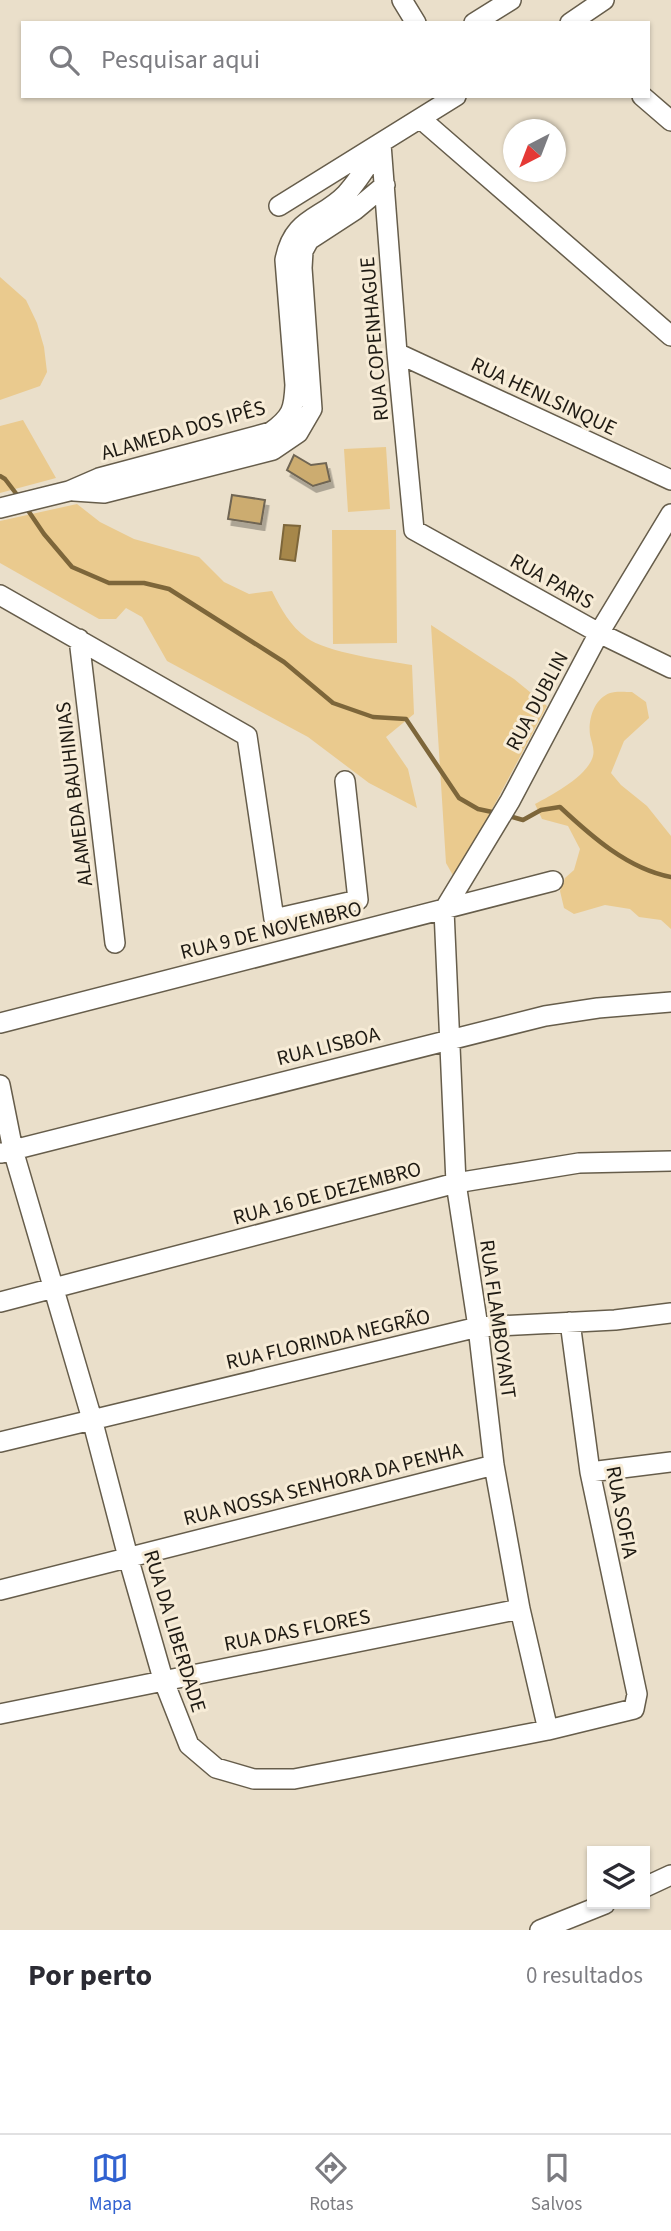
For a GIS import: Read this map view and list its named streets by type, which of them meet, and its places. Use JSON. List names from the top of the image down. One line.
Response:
{"streets":{"street":["RUA COPENHAGUE","RUA HENLSINQUE","ALAMEDA DOS IPÊS","RUA PARIS","RUA DUBLIN","ALAMEDA BAUHINIAS","RUA 9 DE NOVEMBRO","RUA LISBOA","RUA 16 DE DEZEMBRO","RUA FLAMBOYANT","RUA FLORINDA NEGRÃO","RUA NOSSA SENHORA DA PENHA","RUA SOFIA","RUA DAS FLORES","RUA DA LIBERDADE"]},"crossings":[["RUA COPENHAGUE","RUA HENLSINQUE"],["RUA COPENHAGUE","RUA PARIS"],["RUA PARIS","RUA DUBLIN"],["RUA DUBLIN","RUA 9 DE NOVEMBRO"],["RUA DUBLIN","RUA FLAMBOYANT"],["RUA 9 DE NOVEMBRO","RUA FLAMBOYANT"],["RUA LISBOA","RUA FLAMBOYANT"],["RUA LISBOA","RUA DA LIBERDADE"],["RUA 16 DE DEZEMBRO","RUA FLAMBOYANT"],["RUA 16 DE DEZEMBRO","RUA DA LIBERDADE"],["RUA FLAMBOYANT","RUA FLORINDA NEGRÃO"],["RUA FLAMBOYANT","RUA NOSSA SENHORA DA PENHA"],["RUA FLAMBOYANT","RUA DAS FLORES"],["RUA FLAMBOYANT","RUA DA LIBERDADE"],["RUA FLORINDA NEGRÃO","RUA SOFIA"],["RUA FLORINDA NEGRÃO","RUA DA LIBERDADE"],["RUA NOSSA SENHORA DA PENHA","RUA DA LIBERDADE"],["RUA SOFIA","RUA DA LIBERDADE"],["RUA DAS FLORES","RUA DA LIBERDADE"]],"north":"bottom left","page":{"search":"Pesquisar aqui","heading":["Por perto","0 resultados"],"nav":["Mapa","Rotas","Salvos"]}}
